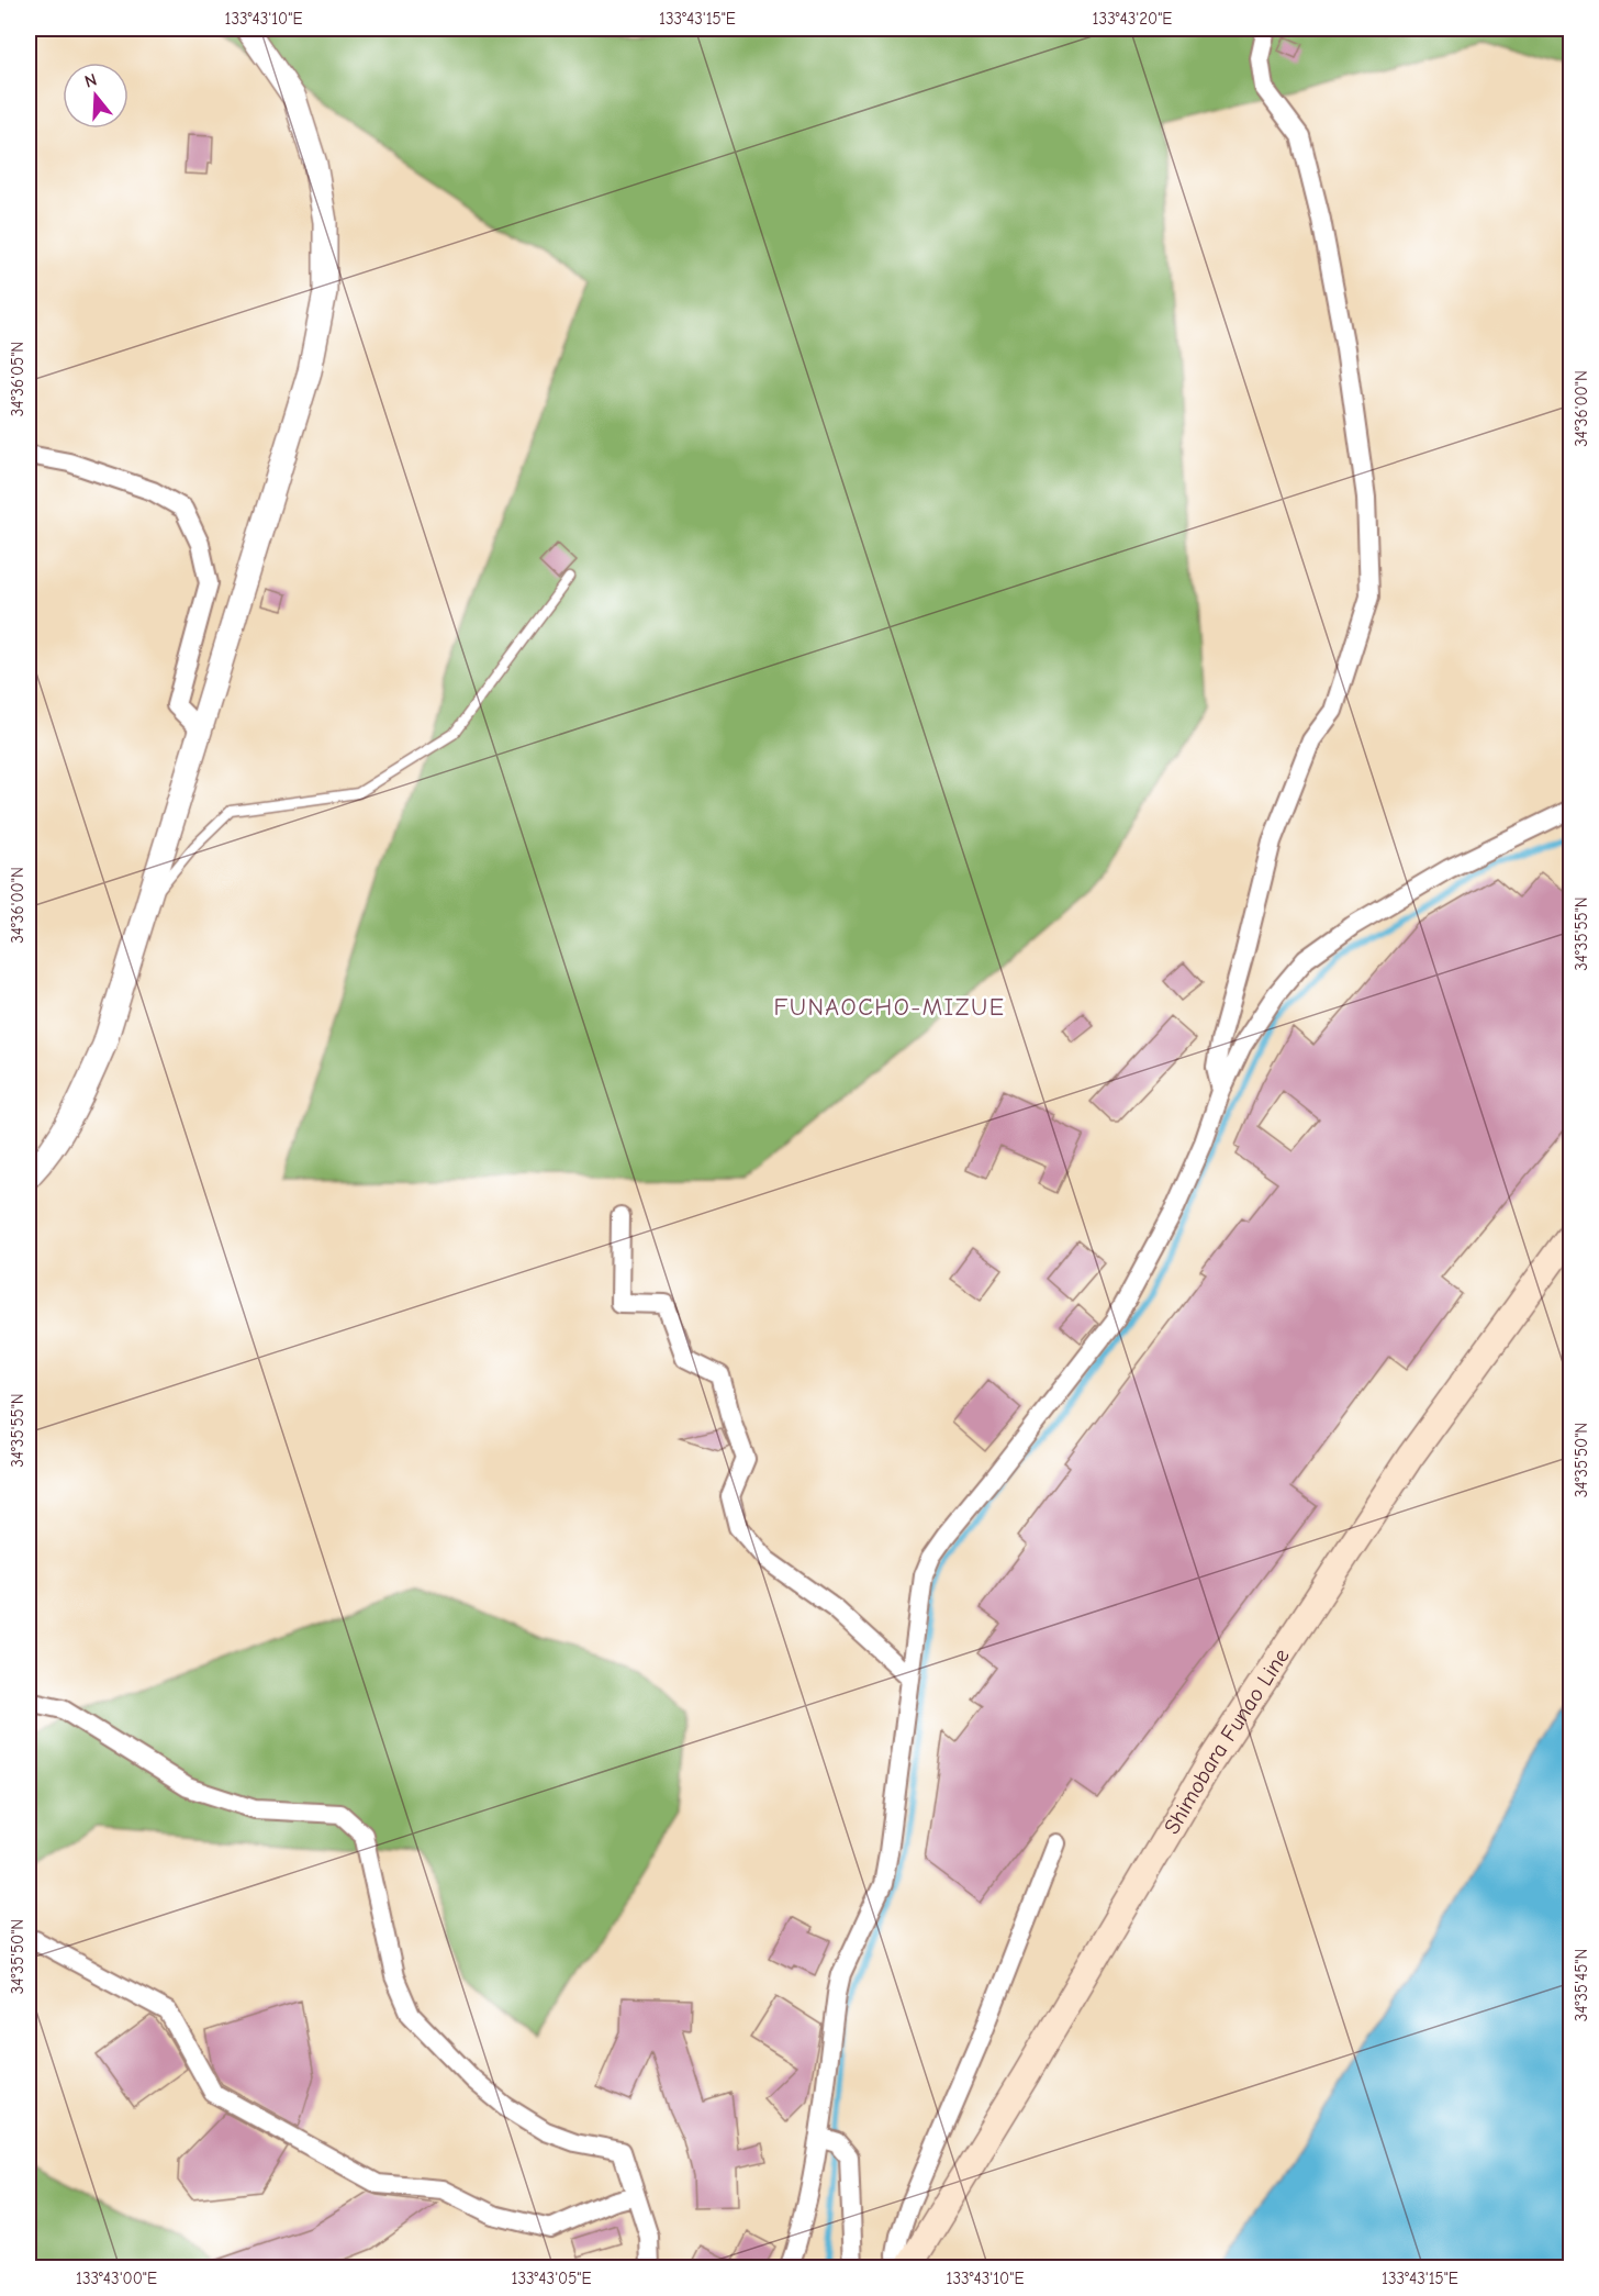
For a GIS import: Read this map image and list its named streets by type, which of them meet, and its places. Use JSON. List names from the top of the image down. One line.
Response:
{"streets":{"main road":["Shimobara Funao Line"]},"districts":["FUNAOCHO-MIZUE"],"north":"top","coordinates":["133°43'10\"E","133°43'15\"E","133°43'20\"E","34°36'05\"N","34°36'00\"N","34°35'55\"N","34°35'50\"N","34°35'45\"N","133°43'00\"E","133°43'05\"E"]}
